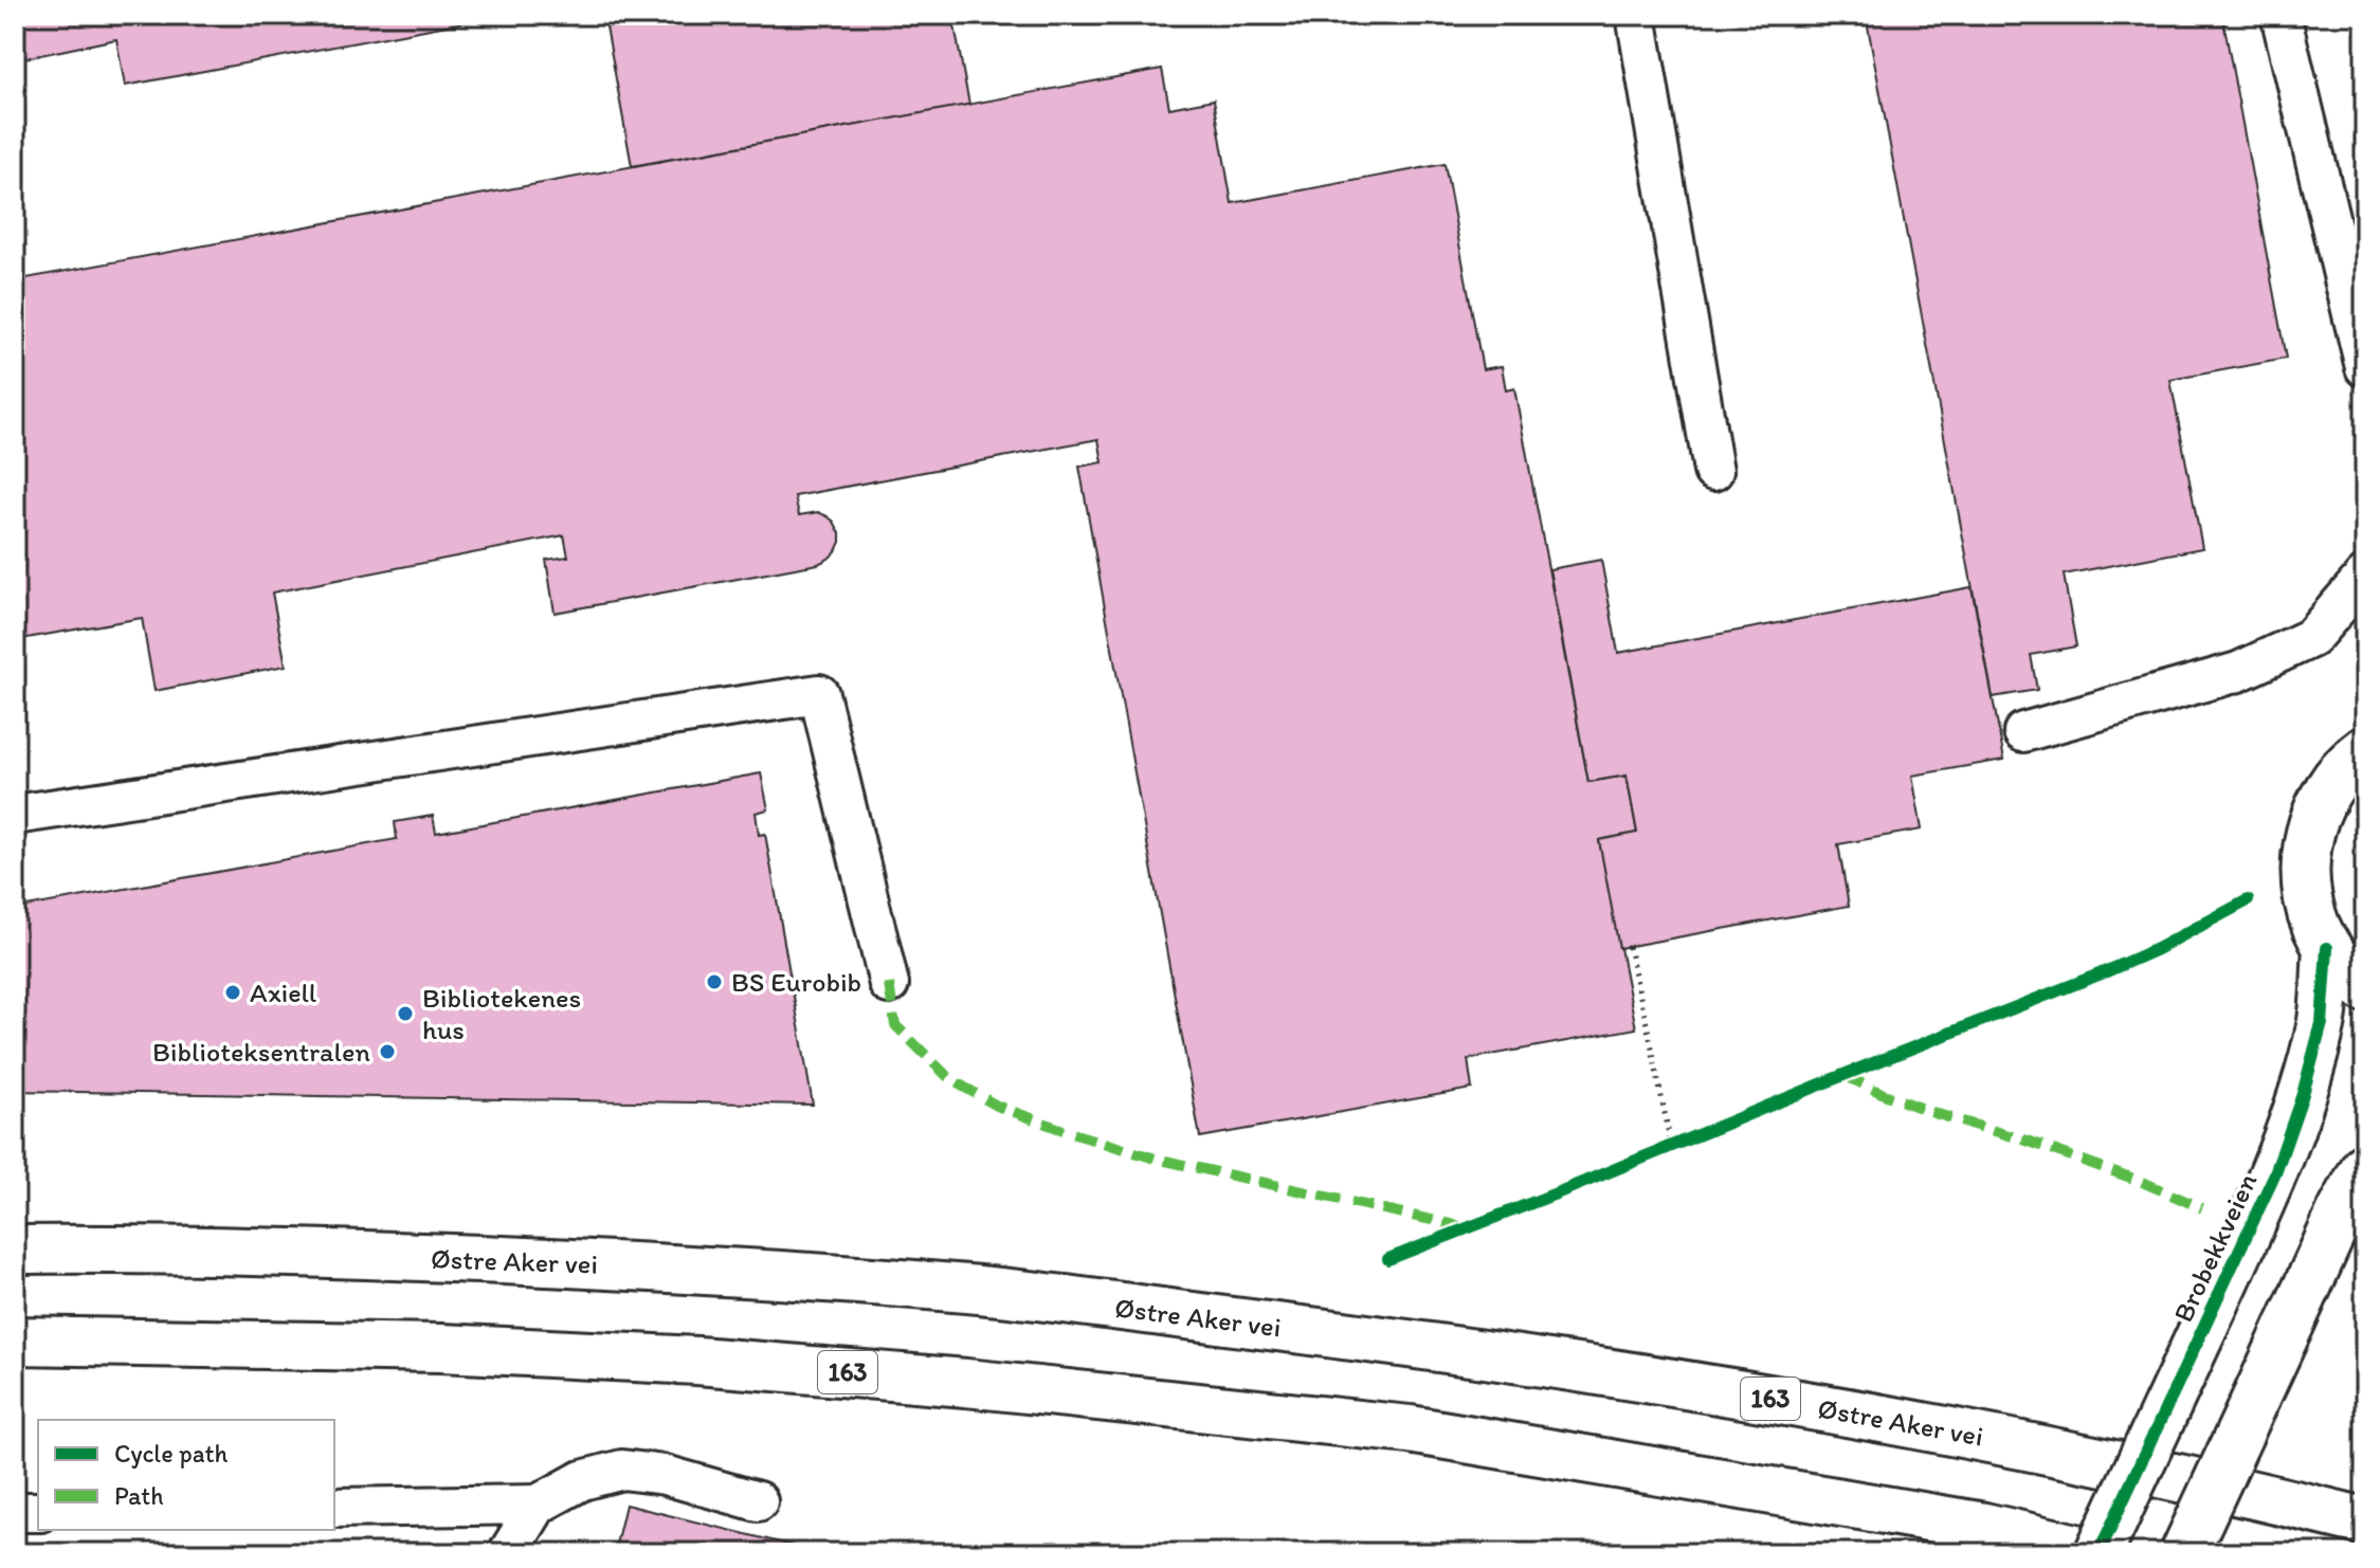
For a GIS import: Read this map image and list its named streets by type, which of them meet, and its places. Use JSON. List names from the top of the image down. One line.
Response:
{"streets":{"main road":["Brobekkveien","Østre Aker vei","163"]},"crossings":[["Brobekkveien","163"]],"places":["BS Eurobib","Axiell","Bibliotekenes hus","Biblioteksentralen"],"legend":["Cycle path","Path"]}
